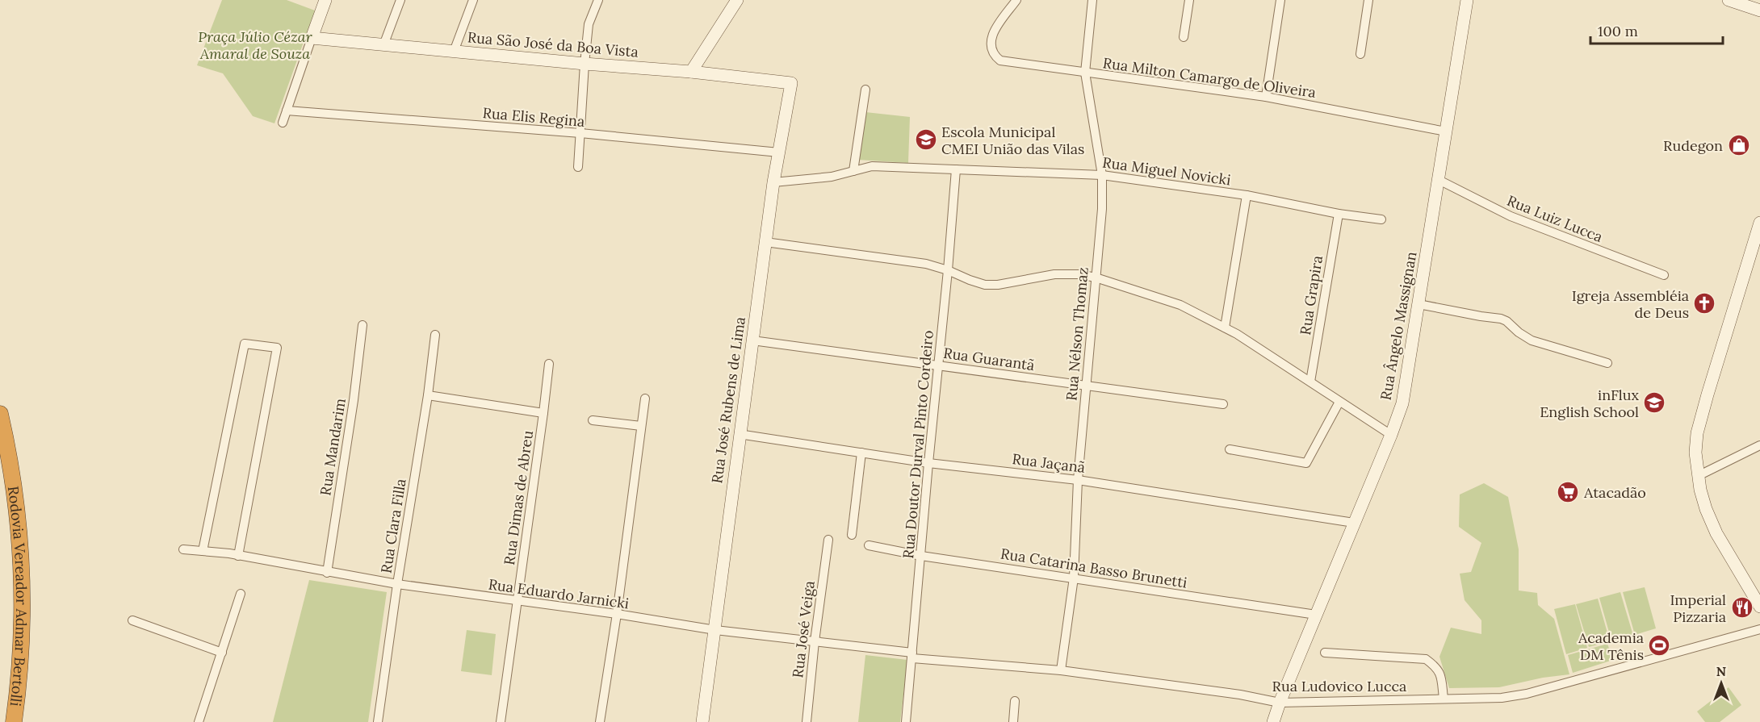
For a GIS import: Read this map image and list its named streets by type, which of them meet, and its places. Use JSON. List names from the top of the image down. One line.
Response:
{"streets":{"highway":["Rodovia Vereador Admar Bertolli"],"street":["Rua São José da Boa Vista","Rua Milton Camargo de Oliveira","Rua Elis Regina","Rua Miguel Novicki","Rua Luiz Lucca","Rua Grapira","Rua Ângelo Massignan","Rua Nélson Thomaz","Rua Guarantã","Rua José Rubens de Lima","Rua Doutor Durval Pinto Cordeiro","Rua Mandarim","Rua Jaçanã","Rua Dimas de Abreu","Rua Clara Filla","Rua Catarina Basso Brunetti","Rua Eduardo Jarnicki","Rua José Veiga","Rua Ludovico Lucca"]},"crossings":[["Rua São José da Boa Vista","Rua José Rubens de Lima"],["Rua Milton Camargo de Oliveira","Rua Ângelo Massignan"],["Rua Milton Camargo de Oliveira","Rua Nélson Thomaz"],["Rua Elis Regina","Rua José Rubens de Lima"],["Rua Miguel Novicki","Rua Grapira"],["Rua Miguel Novicki","Rua Nélson Thomaz"],["Rua Miguel Novicki","Rua José Rubens de Lima"],["Rua Miguel Novicki","Rua Doutor Durval Pinto Cordeiro"],["Rua Luiz Lucca","Rua Ângelo Massignan"],["Rua Ângelo Massignan","Rua Jaçanã"],["Rua Ângelo Massignan","Rua Catarina Basso Brunetti"],["Rua Ângelo Massignan","Rua Ludovico Lucca"],["Rua Nélson Thomaz","Rua Guarantã"],["Rua Nélson Thomaz","Rua Jaçanã"],["Rua Nélson Thomaz","Rua Catarina Basso Brunetti"],["Rua Nélson Thomaz","Rua Ludovico Lucca"],["Rua Guarantã","Rua José Rubens de Lima"],["Rua Guarantã","Rua Doutor Durval Pinto Cordeiro"],["Rua José Rubens de Lima","Rua Jaçanã"],["Rua José Rubens de Lima","Rua Eduardo Jarnicki"],["Rua Doutor Durval Pinto Cordeiro","Rua Jaçanã"],["Rua Doutor Durval Pinto Cordeiro","Rua Catarina Basso Brunetti"],["Rua Doutor Durval Pinto Cordeiro","Rua Eduardo Jarnicki"],["Rua Doutor Durval Pinto Cordeiro","Rua Ludovico Lucca"],["Rua Mandarim","Rua Eduardo Jarnicki"],["Rua Dimas de Abreu","Rua Eduardo Jarnicki"],["Rua Clara Filla","Rua Eduardo Jarnicki"],["Rua Eduardo Jarnicki","Rua José Veiga"],["Rua Eduardo Jarnicki","Rua Ludovico Lucca"]],"parks":["Praça Júlio Cézar Amaral de Souza"],"places":{"school or university":["Escola Municipal CMEI União das Vilas","inFlux English School"],"shop":["Rudegon"],"church":["Igreja Assembléia de Deus"],"supermarket":["Atacadão"],"restaurant":["Imperial Pizzaria"],"sports":["Academia DM Tênis"]},"scale_bar":"100 m","north":"top"}
